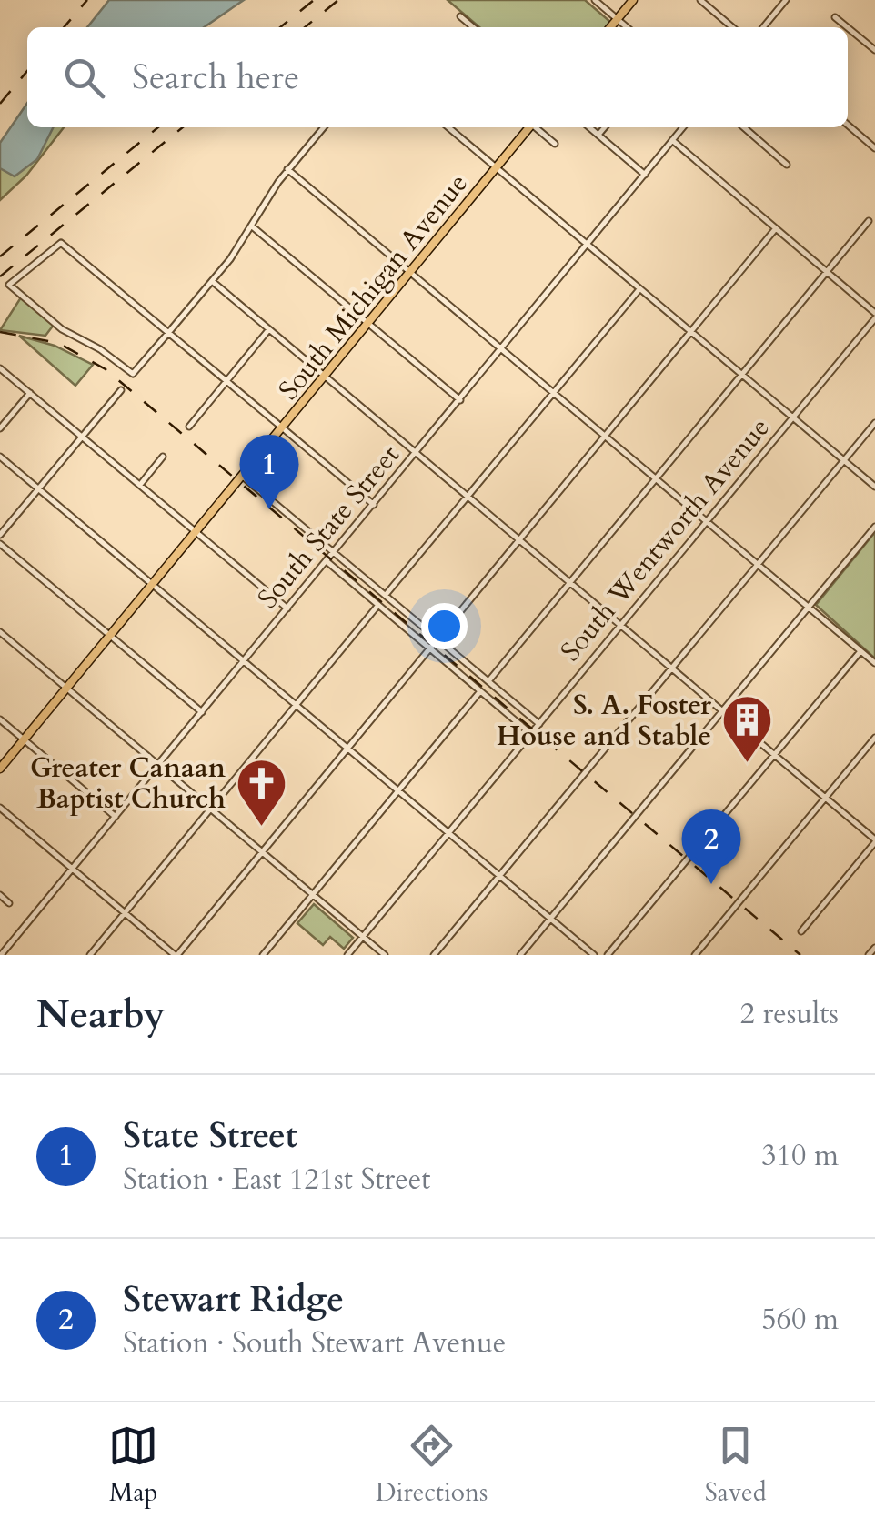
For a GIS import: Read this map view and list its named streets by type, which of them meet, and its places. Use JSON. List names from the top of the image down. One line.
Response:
{"streets":{"main road":["South Michigan Avenue"],"street":["South State Street","South Wentworth Avenue"]},"places":{"building":["S. A. Foster House and Stable"],"church":["Greater Canaan Baptist Church"]},"page":{"search":"Search here","pins":["1","2"],"heading":["Nearby","2 results"],"list":[{"mark":"1","name":"State Street","note":"Station · East 121st Street","value":"310 m"},{"mark":"2","name":"Stewart Ridge","note":"Station · South Stewart Avenue","value":"560 m"}],"nav":["Map","Directions","Saved"]}}
